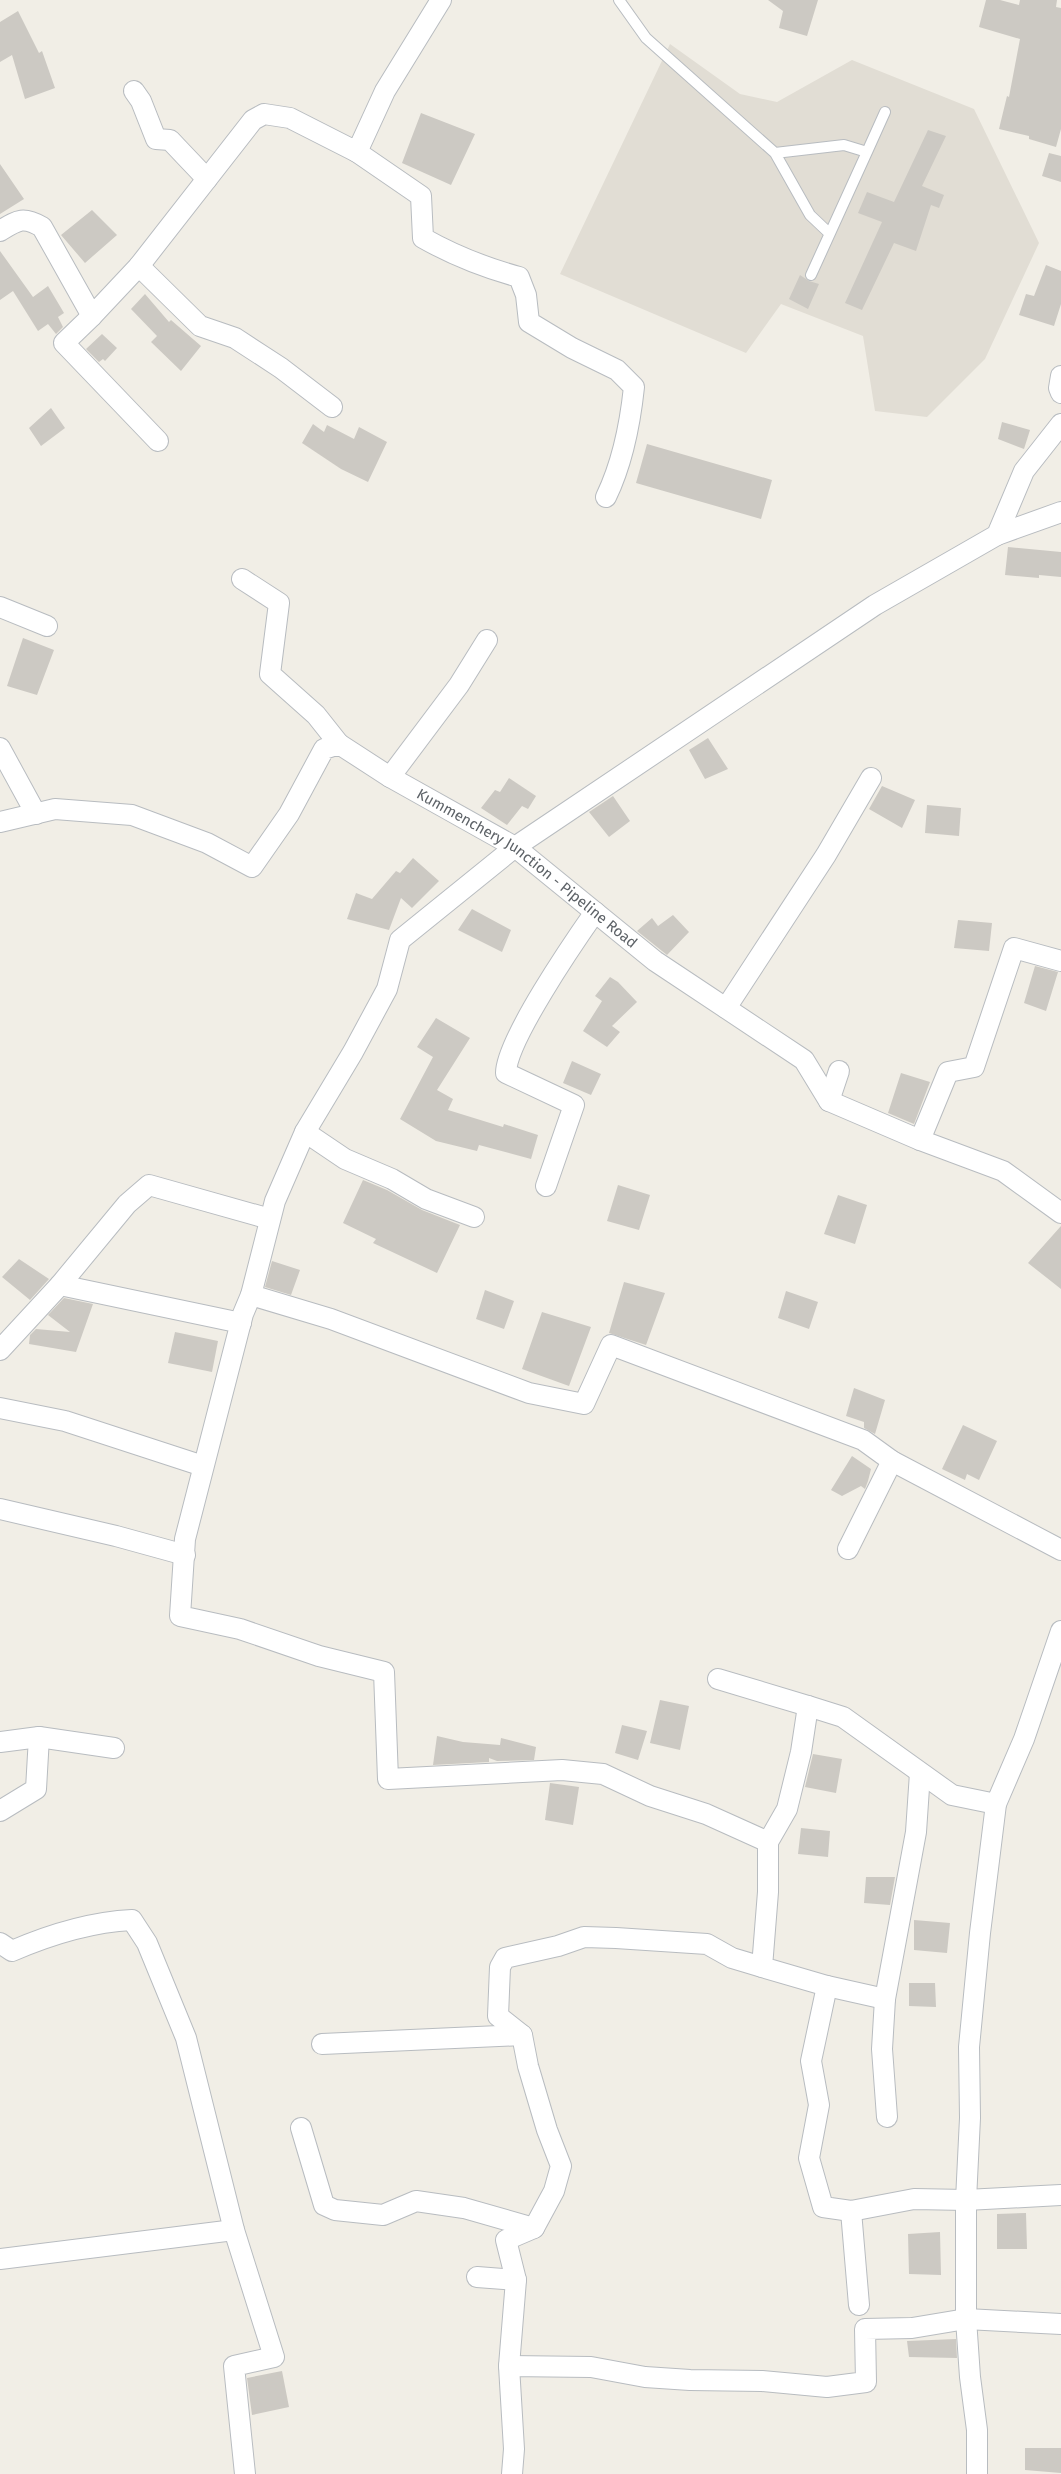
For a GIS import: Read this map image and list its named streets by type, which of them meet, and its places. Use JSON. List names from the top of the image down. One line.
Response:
{"streets":{"street":["Kummenchery Junction - Pipeline Road"]}}
